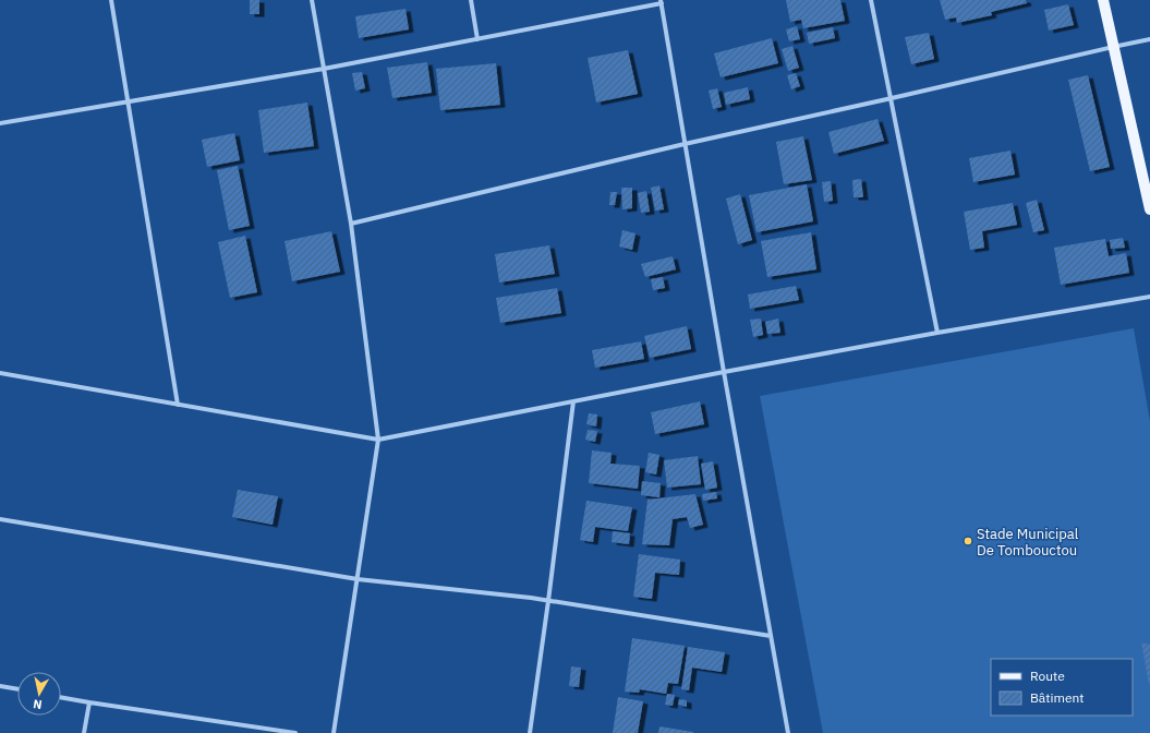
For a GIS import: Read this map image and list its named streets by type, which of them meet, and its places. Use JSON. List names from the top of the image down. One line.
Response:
{"places":["Stade Municipal De Tombouctou"],"legend":["Route","Bâtiment"],"north":"bottom"}
